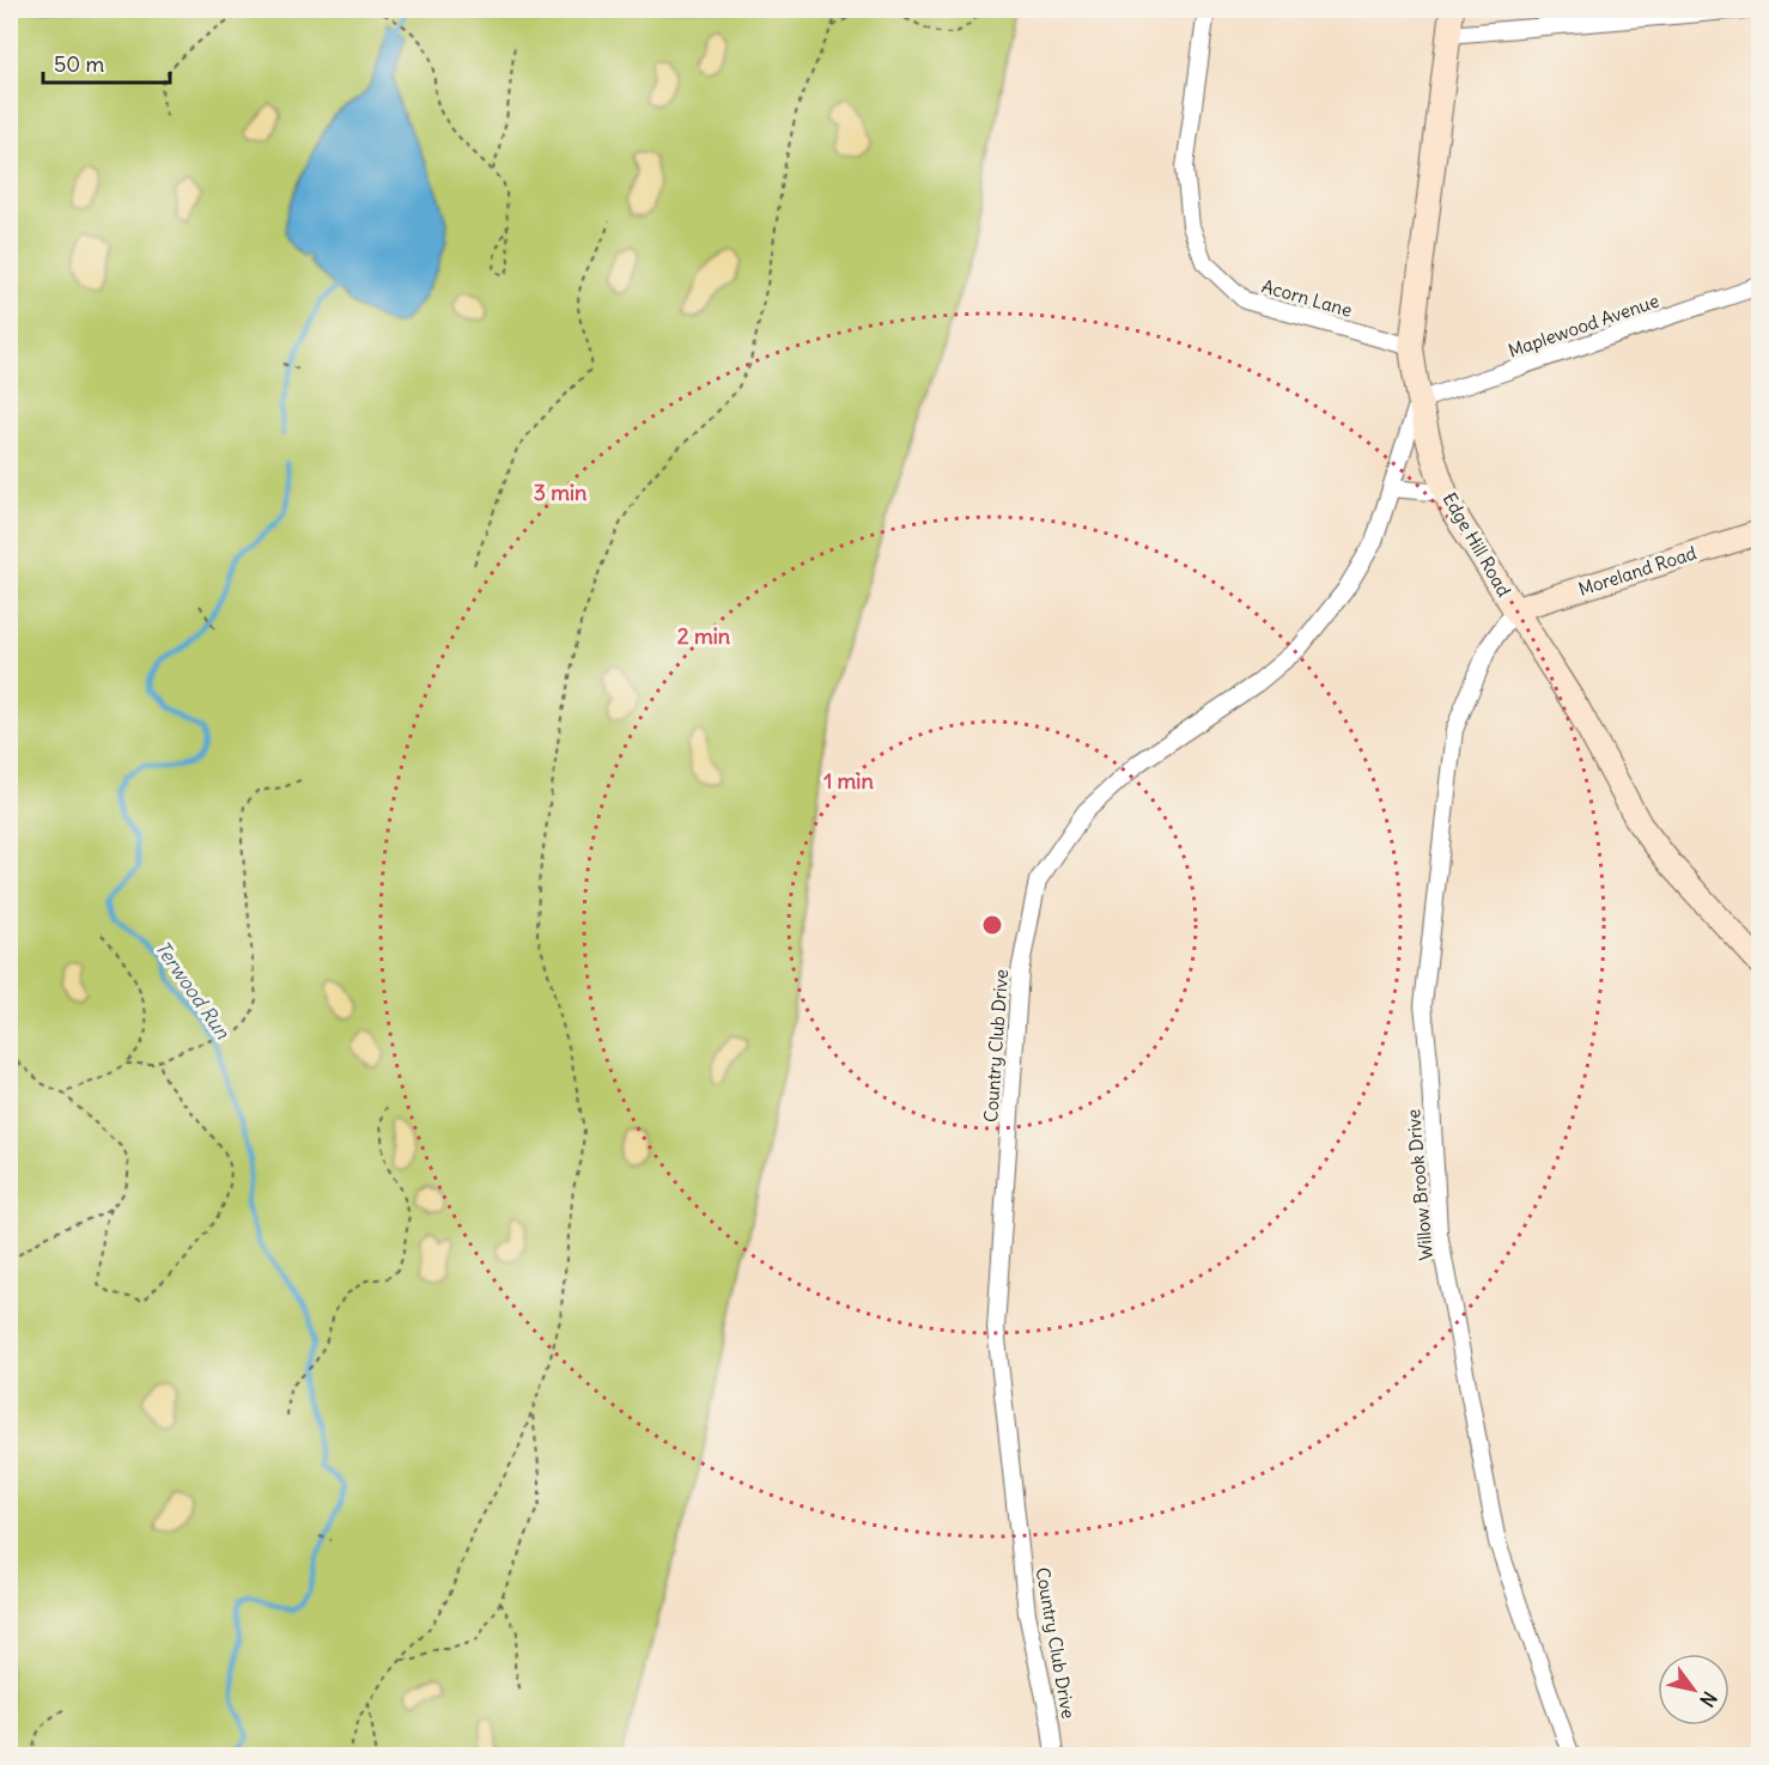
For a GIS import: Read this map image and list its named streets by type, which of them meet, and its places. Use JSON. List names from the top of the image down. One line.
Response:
{"streets":{"main road":["Edge Hill Road","Moreland Road"],"street":["Acorn Lane","Maplewood Avenue","Country Club Drive","Willow Brook Drive"]},"crossings":[["Acorn Lane","Edge Hill Road"],["Maplewood Avenue","Edge Hill Road"],["Maplewood Avenue","Country Club Drive"],["Edge Hill Road","Moreland Road"],["Edge Hill Road","Country Club Drive"],["Edge Hill Road","Willow Brook Drive"],["Moreland Road","Willow Brook Drive"]],"water":["Terwood Run"],"scale_bar":"50 m","north":"bottom right","rings":["3 min","2 min","1 min"]}
